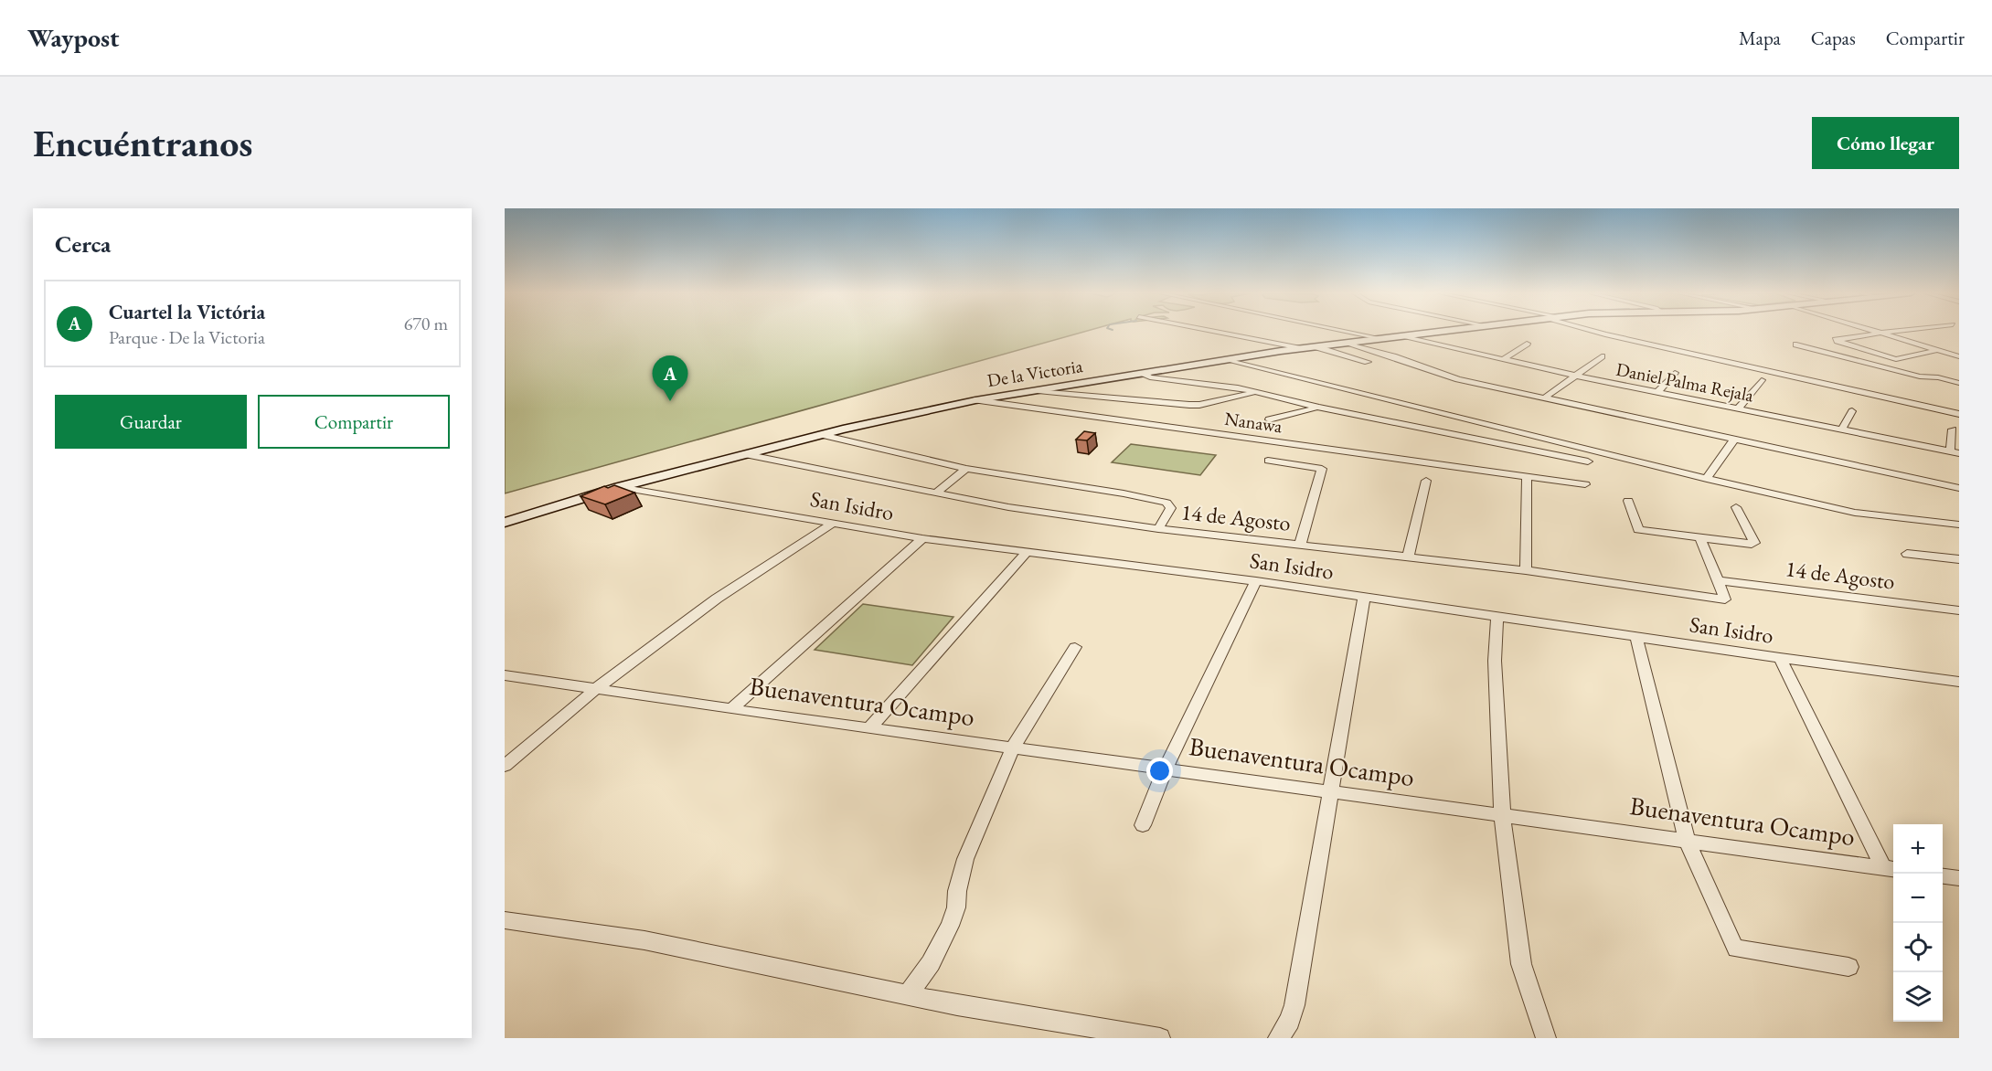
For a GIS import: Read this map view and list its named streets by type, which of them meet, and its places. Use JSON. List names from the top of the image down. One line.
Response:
{"streets":{"main road":["De la Victoria"],"street":["Daniel Palma Rejala","Nanawa","San Isidro","14 de Agosto","Buenaventura Ocampo"]},"crossings":[["De la Victoria","Daniel Palma Rejala"],["De la Victoria","Nanawa"],["De la Victoria","San Isidro"],["De la Victoria","14 de Agosto"]],"page":{"header":"Waypost","nav":["Mapa","Capas","Compartir"],"buttons":["Cómo llegar",["Guardar","Compartir"]],"title":"Encuéntranos","heading":"Cerca","list":[{"mark":"A","name":"Cuartel la Victória","note":"Parque · De la Victoria","value":"670 m"}],"pins":"A","map_buttons":["+","−"]}}
